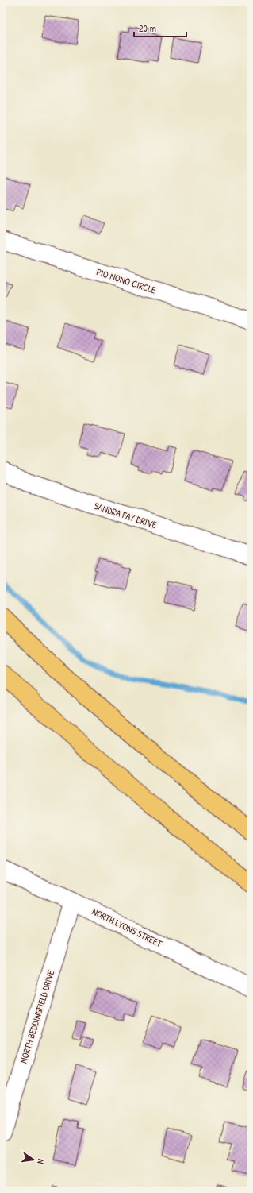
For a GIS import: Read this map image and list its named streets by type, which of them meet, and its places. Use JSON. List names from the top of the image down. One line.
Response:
{"streets":{"street":["PIO NONO CIRCLE","SANDRA FAY DRIVE","NORTH LYONS STREET","NORTH BEDDINGFIELD DRIVE"]},"crossings":[["NORTH LYONS STREET","NORTH BEDDINGFIELD DRIVE"]],"scale_bar":"20 m","north":"right"}
